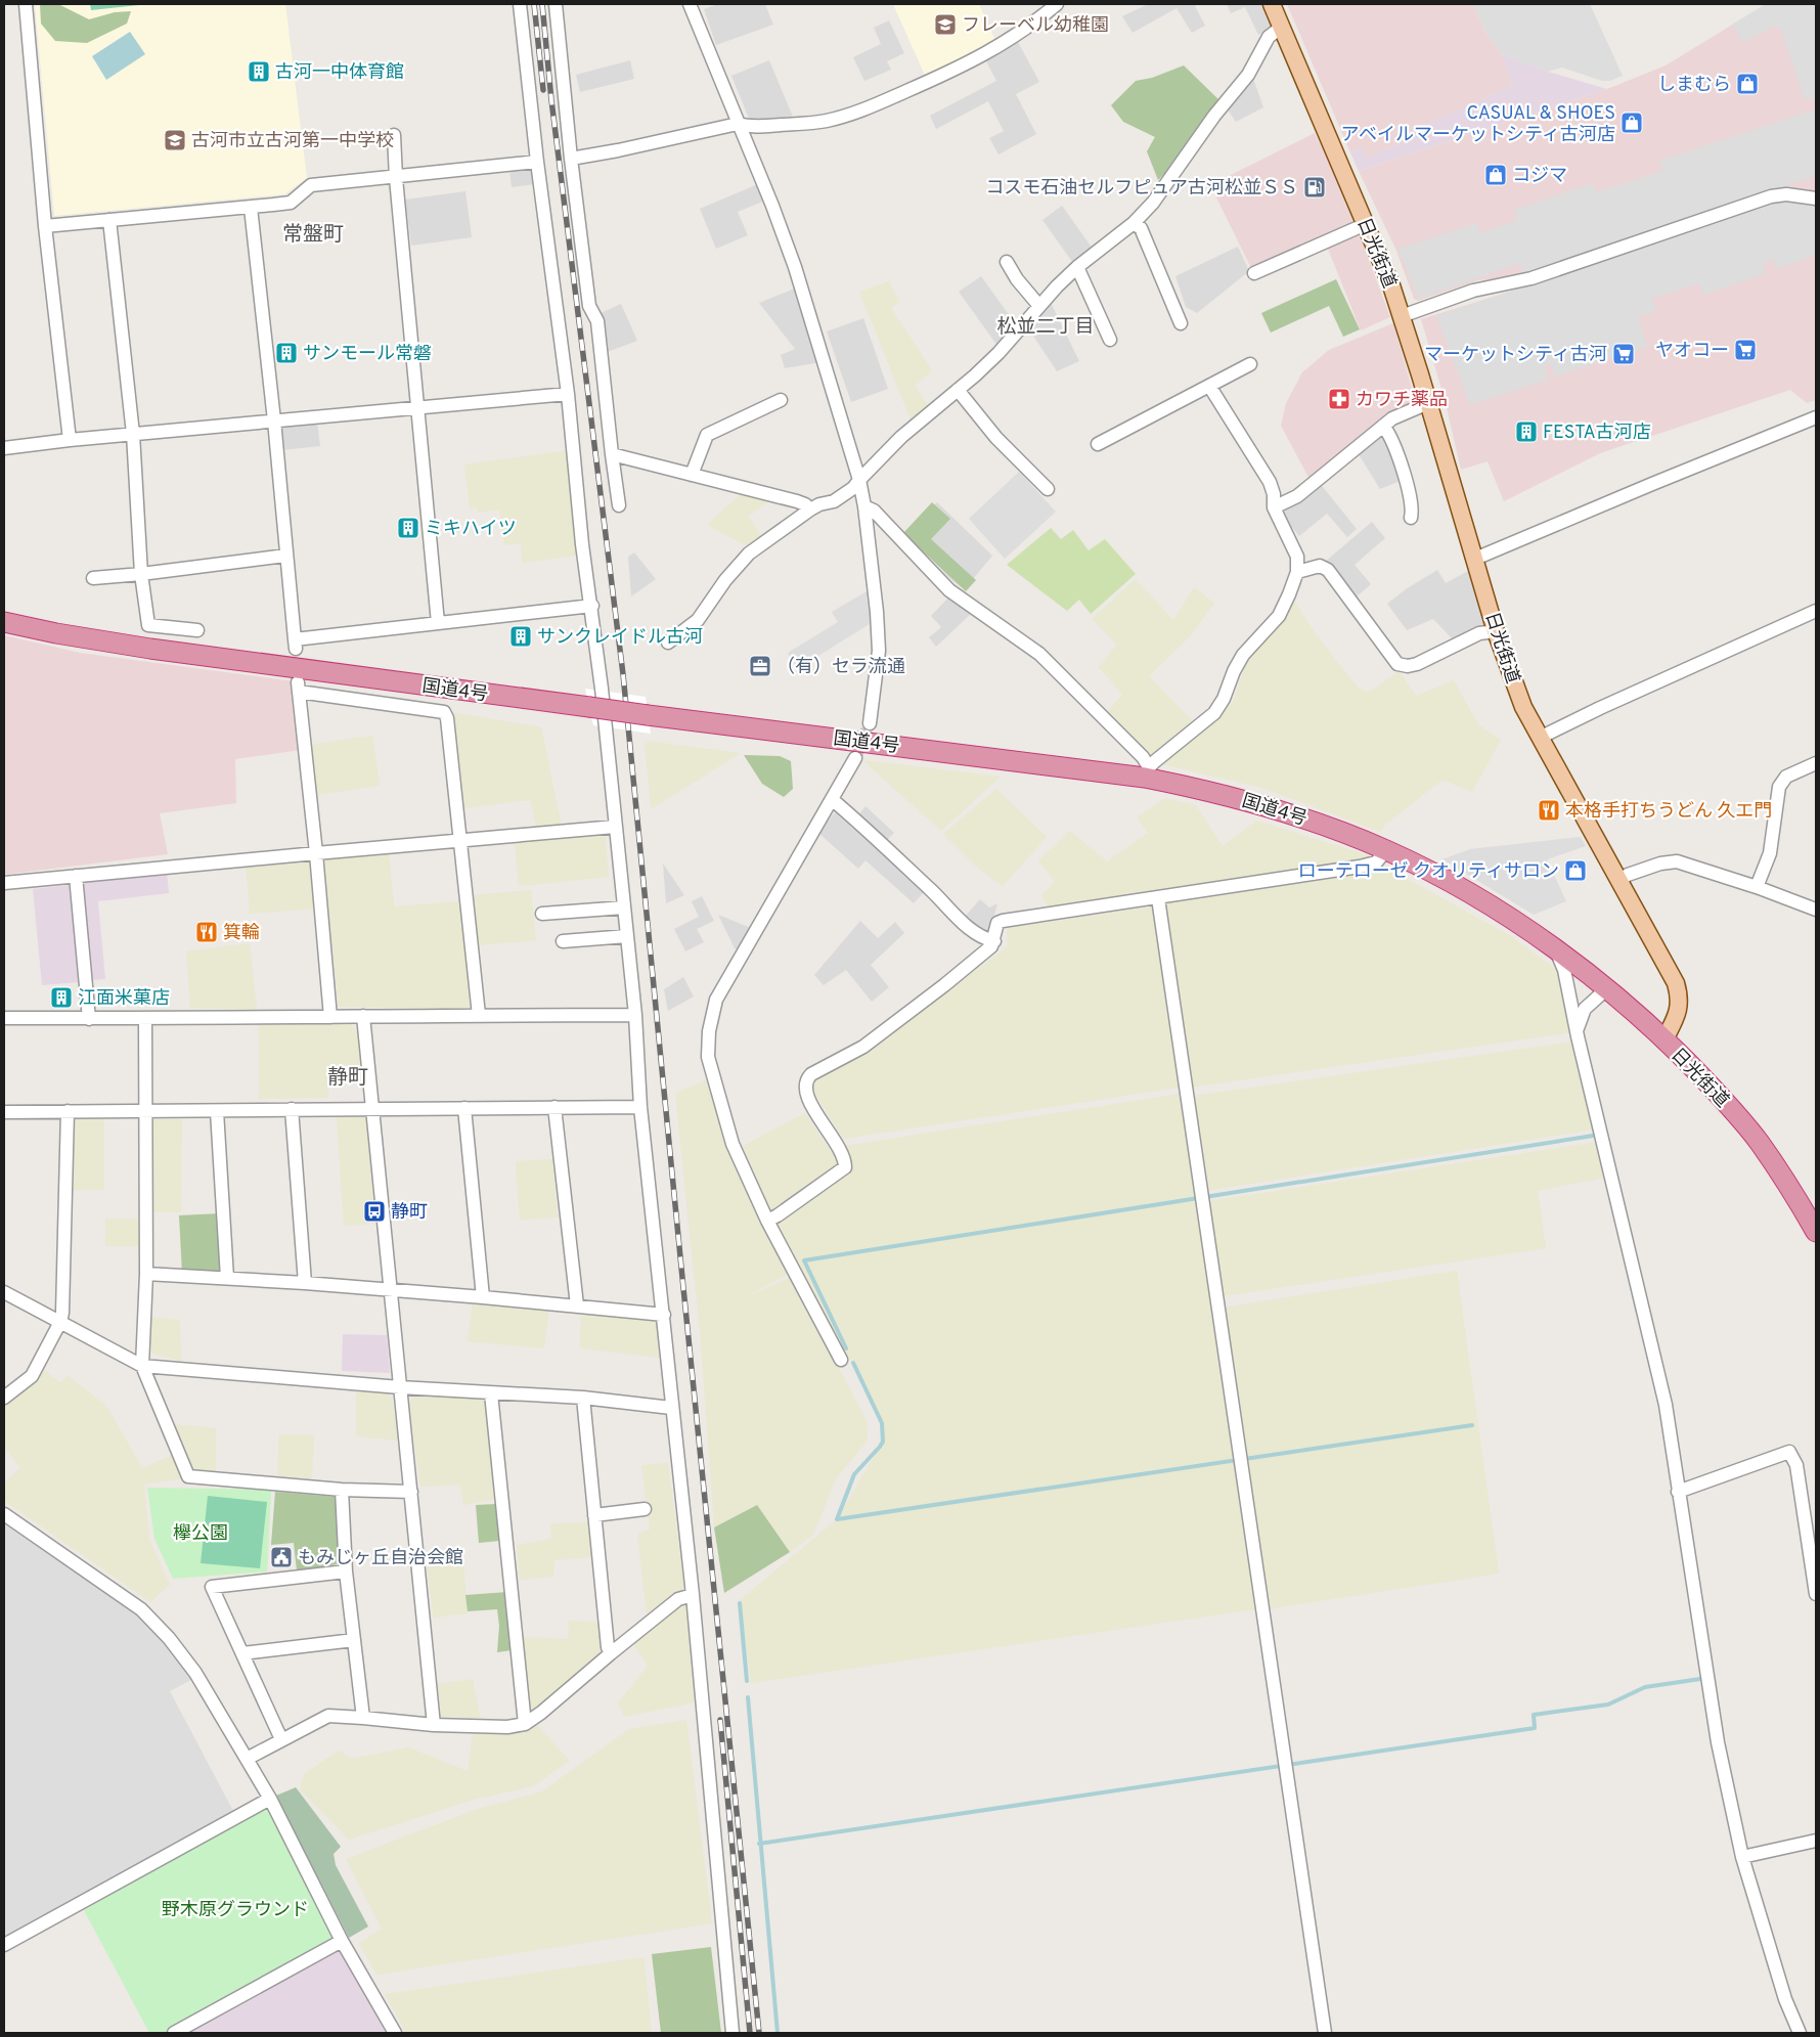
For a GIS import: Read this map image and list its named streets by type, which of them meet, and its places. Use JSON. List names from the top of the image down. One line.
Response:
{"streets":{"highway":["日光街道","国道4号"]},"crossings":[["日光街道","国道4号"]],"districts":["常盤町","松並二丁目","静町"],"parks":["欅公園","野木原グラウンド"],"places":{"school or university":["フレーベル幼稚園","古河市立古河第一中学校"],"building":["古河一中体育館","サンモール常磐","FESTA古河店","ミキハイツ","サンクレイドル古河","江面米菓店"],"shop":["しまむら","CASUAL & SHOES アベイルマーケットシティ古河店","コジマ","ローテローゼ クオリティサロン"],"fuel station":["コスモ石油セルフピュア古河松並ＳＳ"],"supermarket":["ヤオコー","マーケットシティ古河"],"pharmacy":["カワチ薬品"],"office":["（有）セラ流通"],"restaurant":["本格手打ちうどん 久エ門","箕輪"],"bus stop":["静町"],"public building":["もみじヶ丘自治会館"]}}
